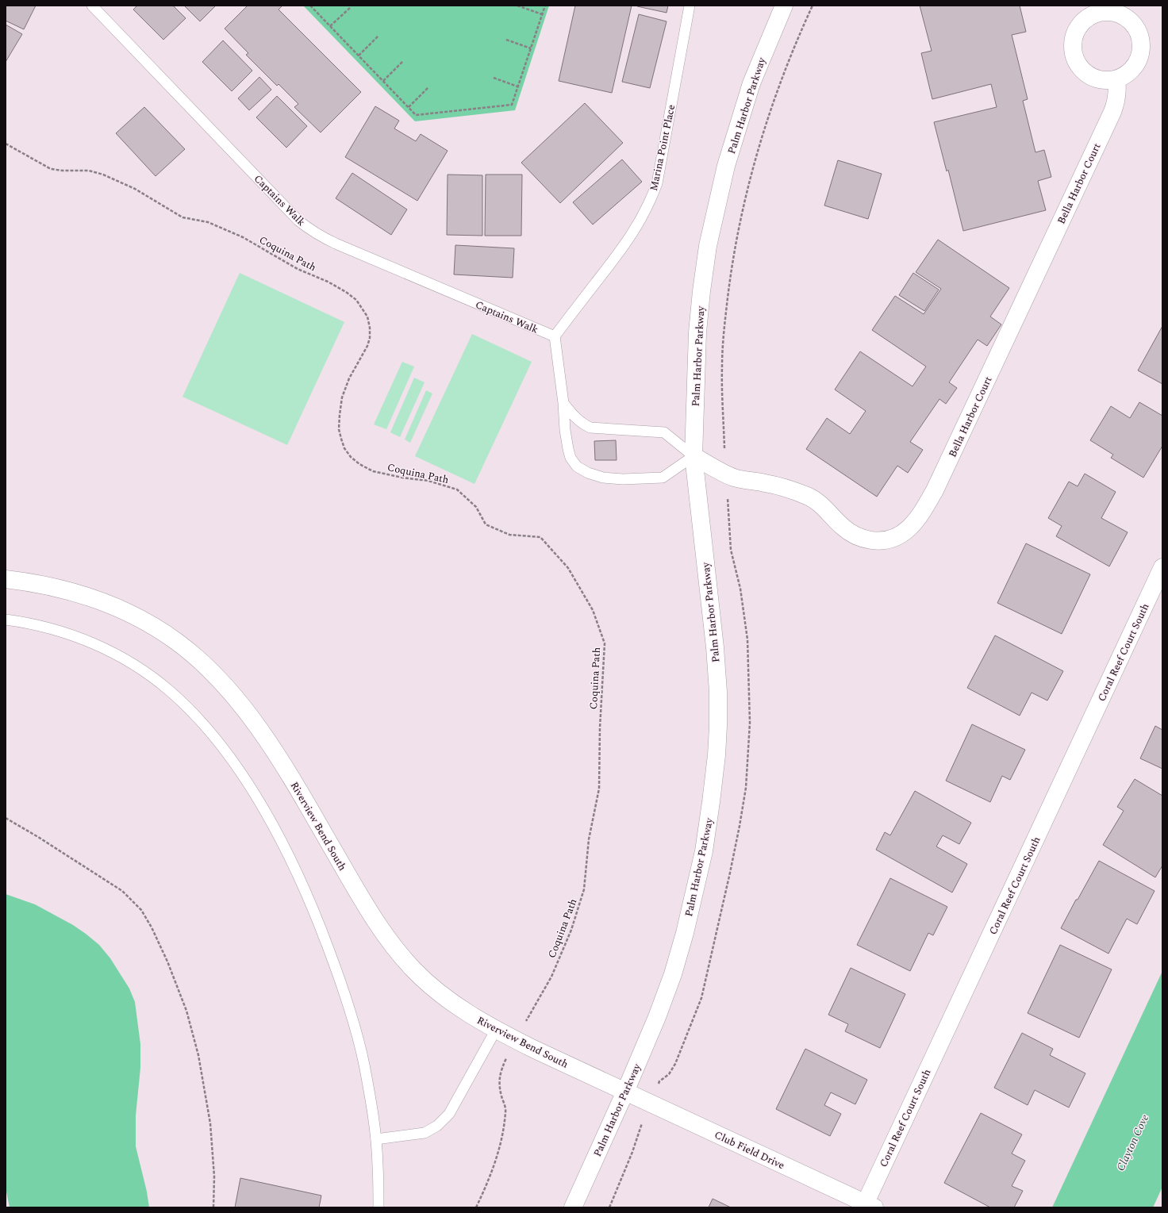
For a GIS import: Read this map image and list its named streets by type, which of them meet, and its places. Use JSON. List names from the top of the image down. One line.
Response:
{"streets":{"street":["Palm Harbor Parkway","Bella Harbor Court","Coral Reef Court South","Riverview Bend South","Club Field Drive"],"lane":["Marina Point Place","Captains Walk"],"path":["Coquina Path"]},"crossings":[["Palm Harbor Parkway","Bella Harbor Court"],["Palm Harbor Parkway","Riverview Bend South"],["Palm Harbor Parkway","Club Field Drive"],["Marina Point Place","Captains Walk"],["Coral Reef Court South","Club Field Drive"],["Riverview Bend South","Club Field Drive"]],"water":["Clayton Cove"]}
